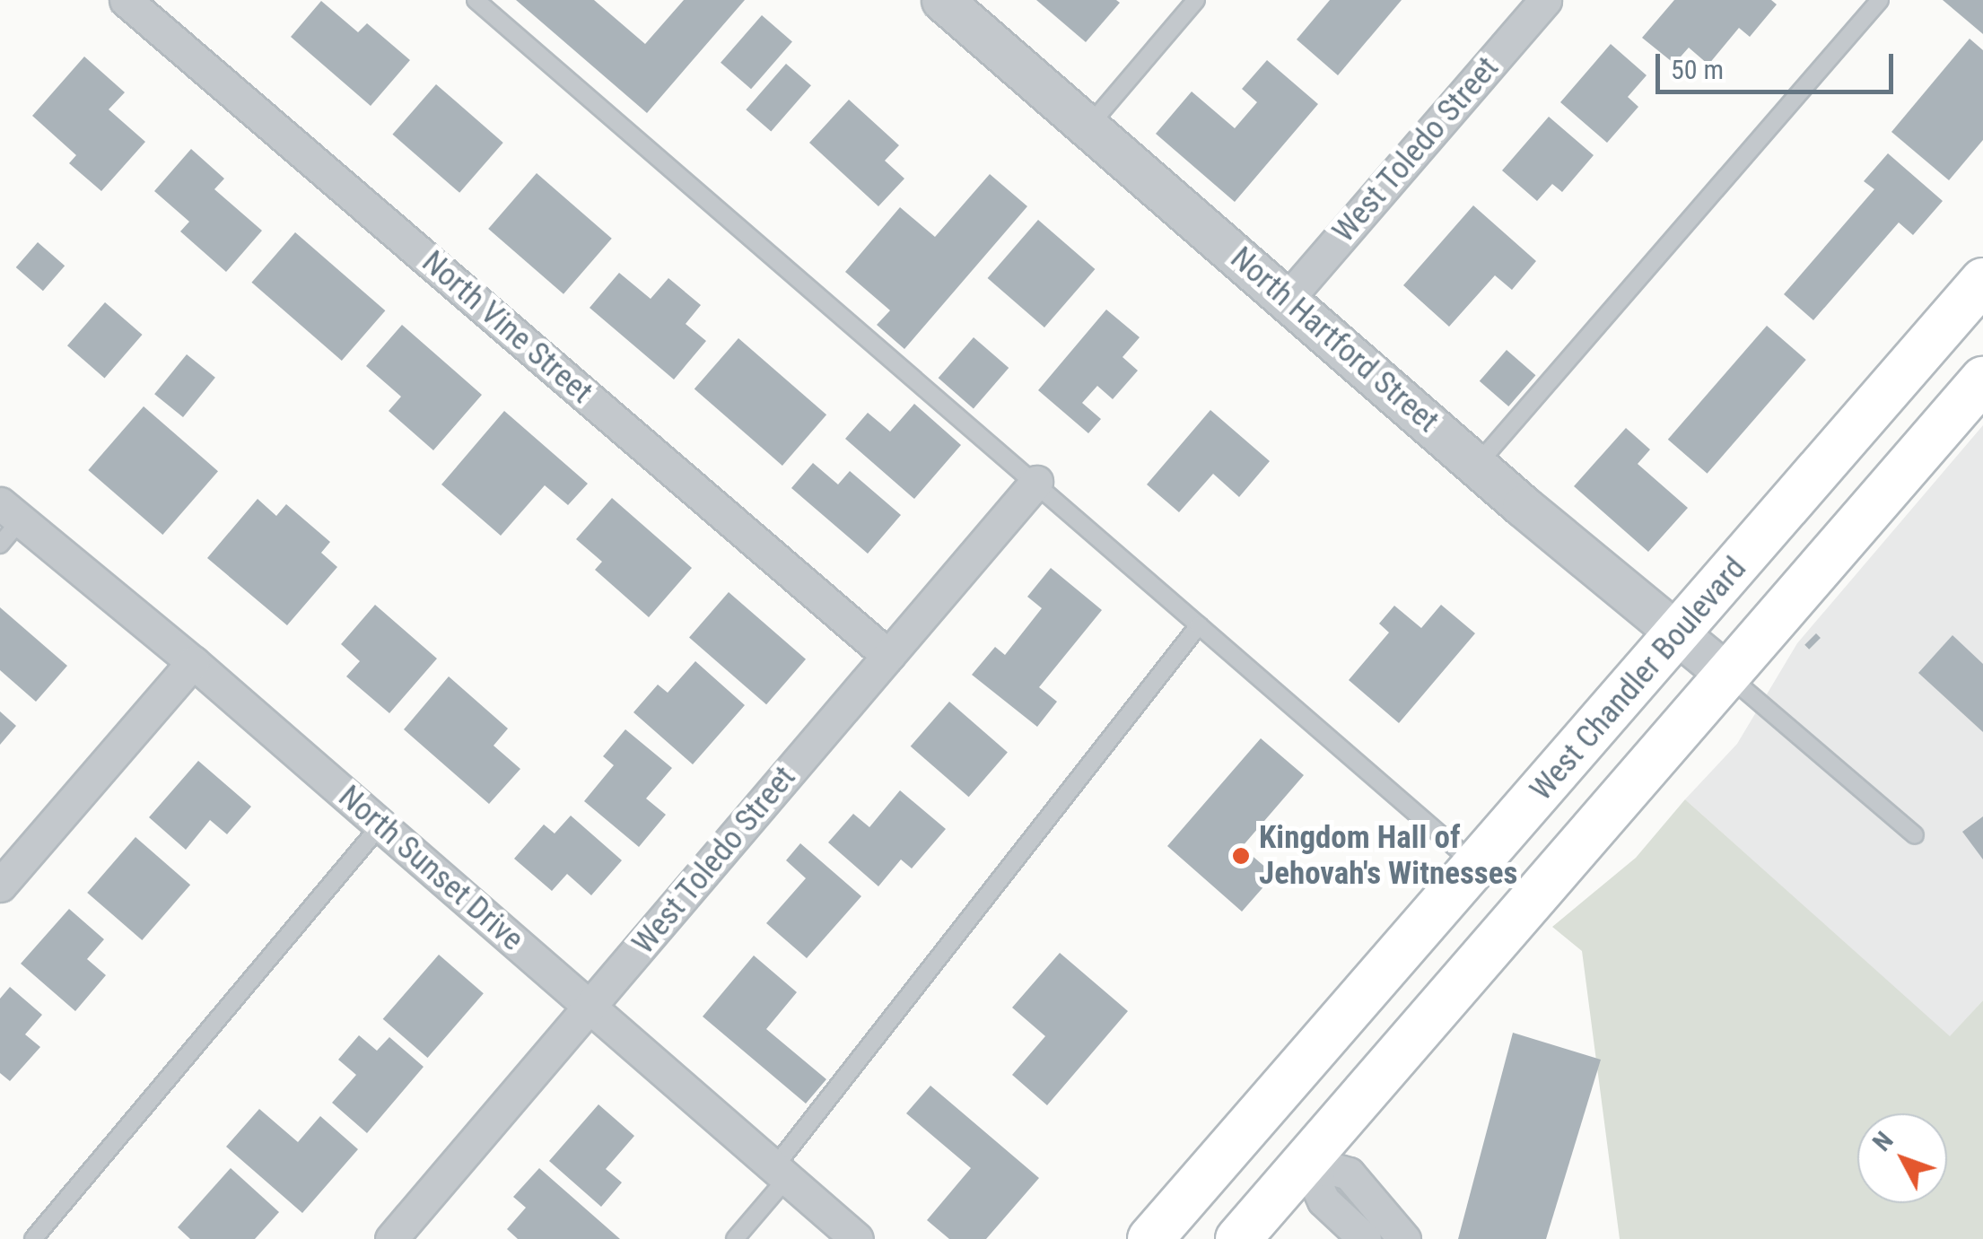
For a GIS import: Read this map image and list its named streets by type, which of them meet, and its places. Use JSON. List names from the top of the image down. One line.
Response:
{"streets":{"main road":["West Chandler Boulevard"],"street":["West Toledo Street","North Vine Street","North Hartford Street","North Sunset Drive"]},"crossings":[["West Toledo Street","North Vine Street"],["West Toledo Street","North Hartford Street"],["West Toledo Street","North Sunset Drive"],["North Hartford Street","West Chandler Boulevard"]],"places":["Kingdom Hall of Jehovah's Witnesses"],"scale_bar":"50 m","north":"top left"}
